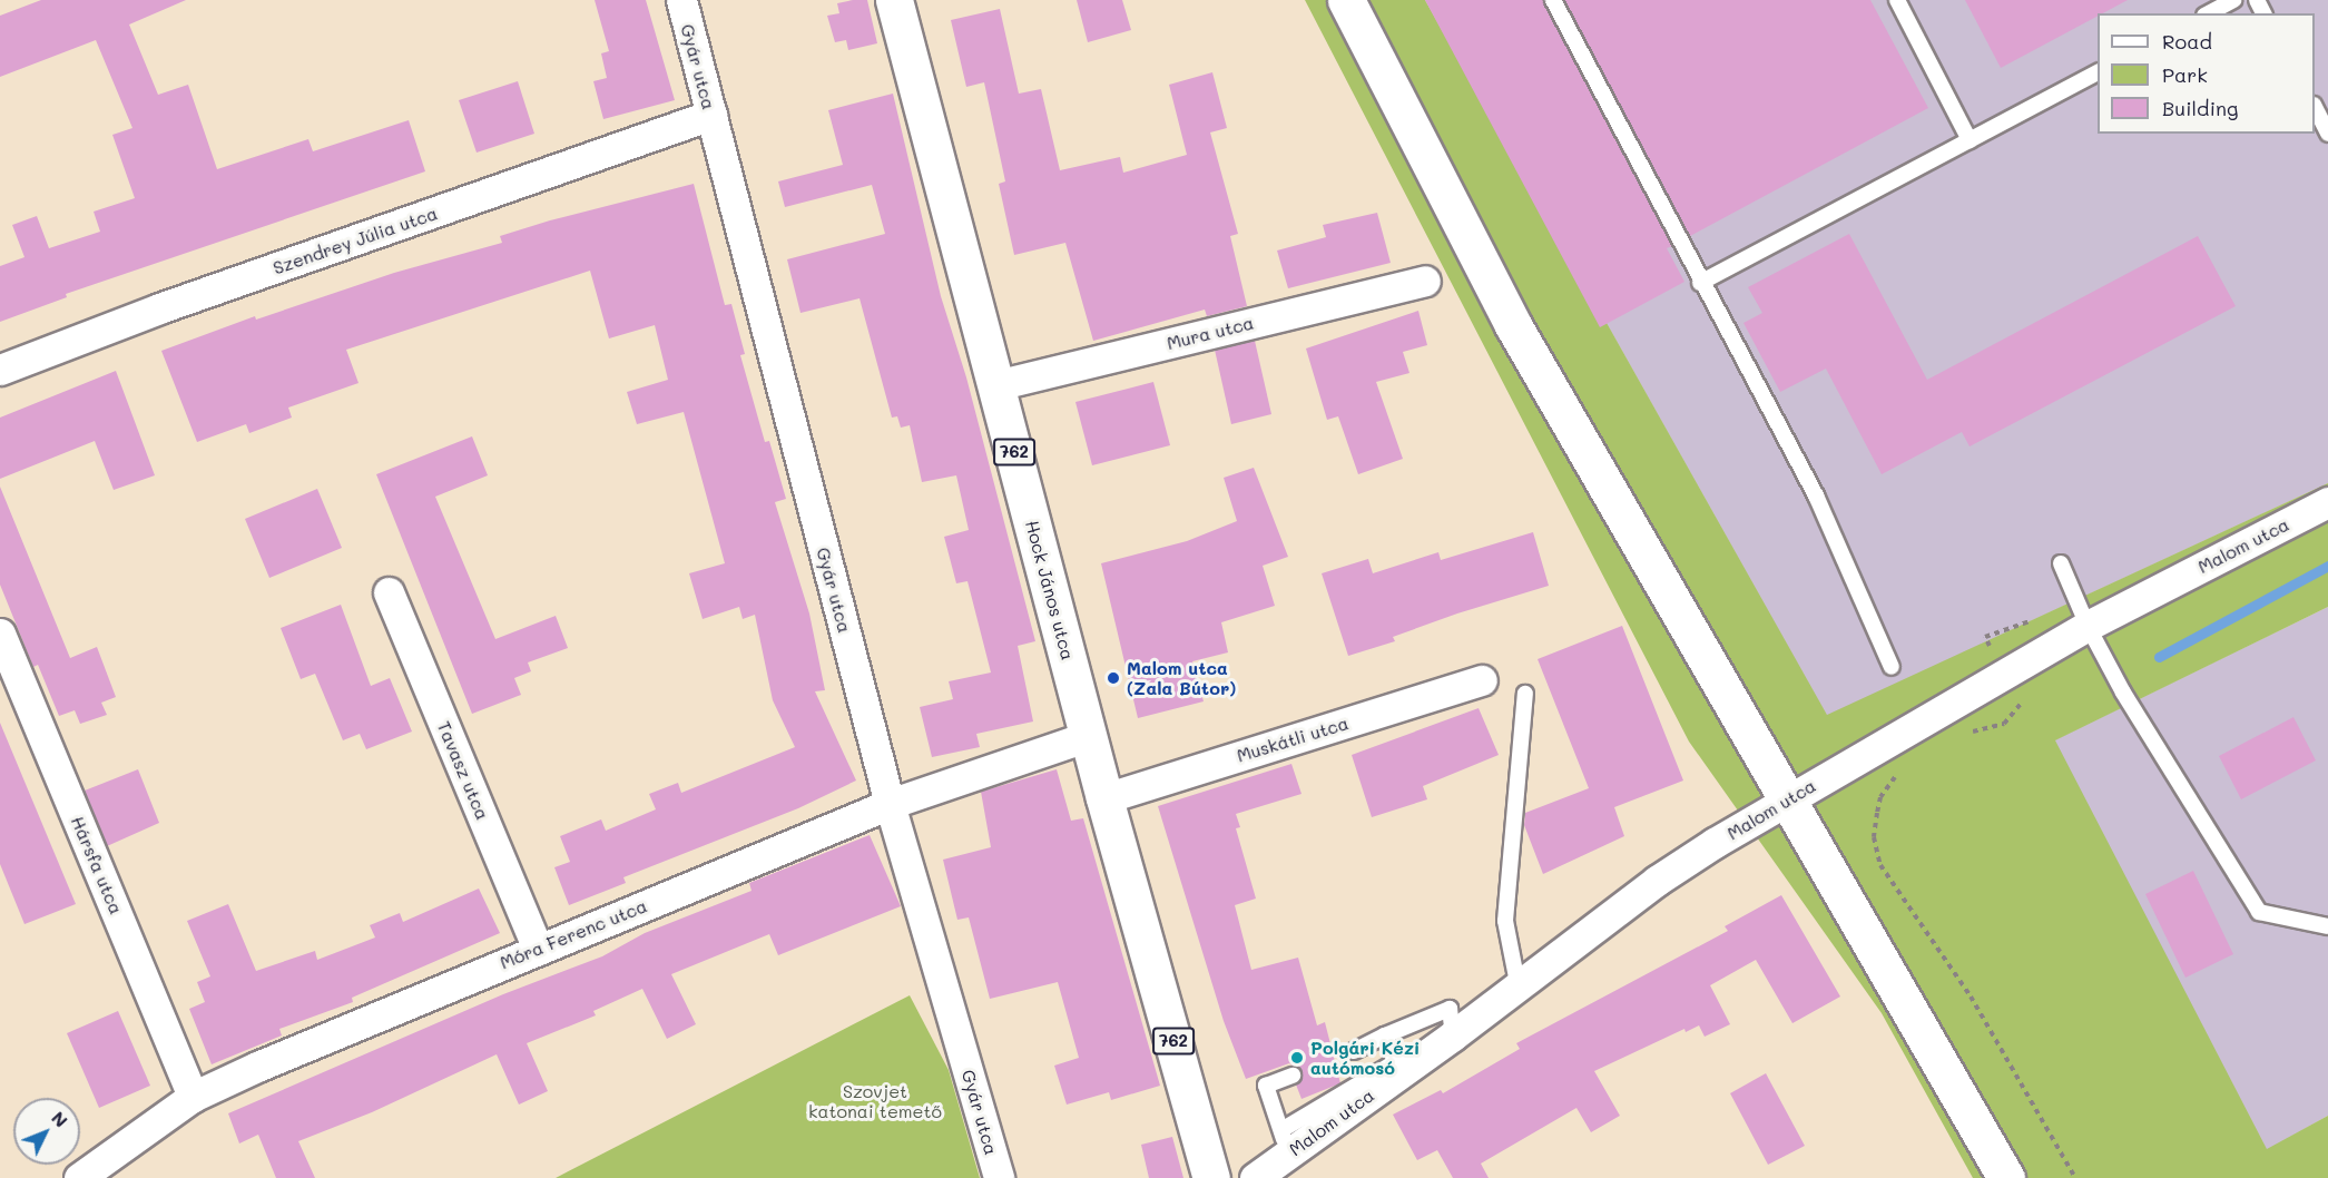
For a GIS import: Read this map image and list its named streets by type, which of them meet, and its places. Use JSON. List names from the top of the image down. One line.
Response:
{"streets":{"street":["Gyár utca","Szendrey Júlia utca","Mura utca","762","Malom utca","Hock János utca","Muskátli utca","Tavasz utca","Hársfa utca","Móra Ferenc utca"]},"crossings":[["Gyár utca","Szendrey Júlia utca"],["Gyár utca","Móra Ferenc utca"],["Mura utca","Hock János utca"],["Hock János utca","Muskátli utca"],["Hock János utca","Móra Ferenc utca"],["Tavasz utca","Móra Ferenc utca"],["Hársfa utca","Móra Ferenc utca"]],"parks":["Szovjet katonai temető"],"places":["Malom utca (Zala Bútor)","Polgári Kézi autómosó"],"legend":["Road","Park","Building"],"north":"top right"}
